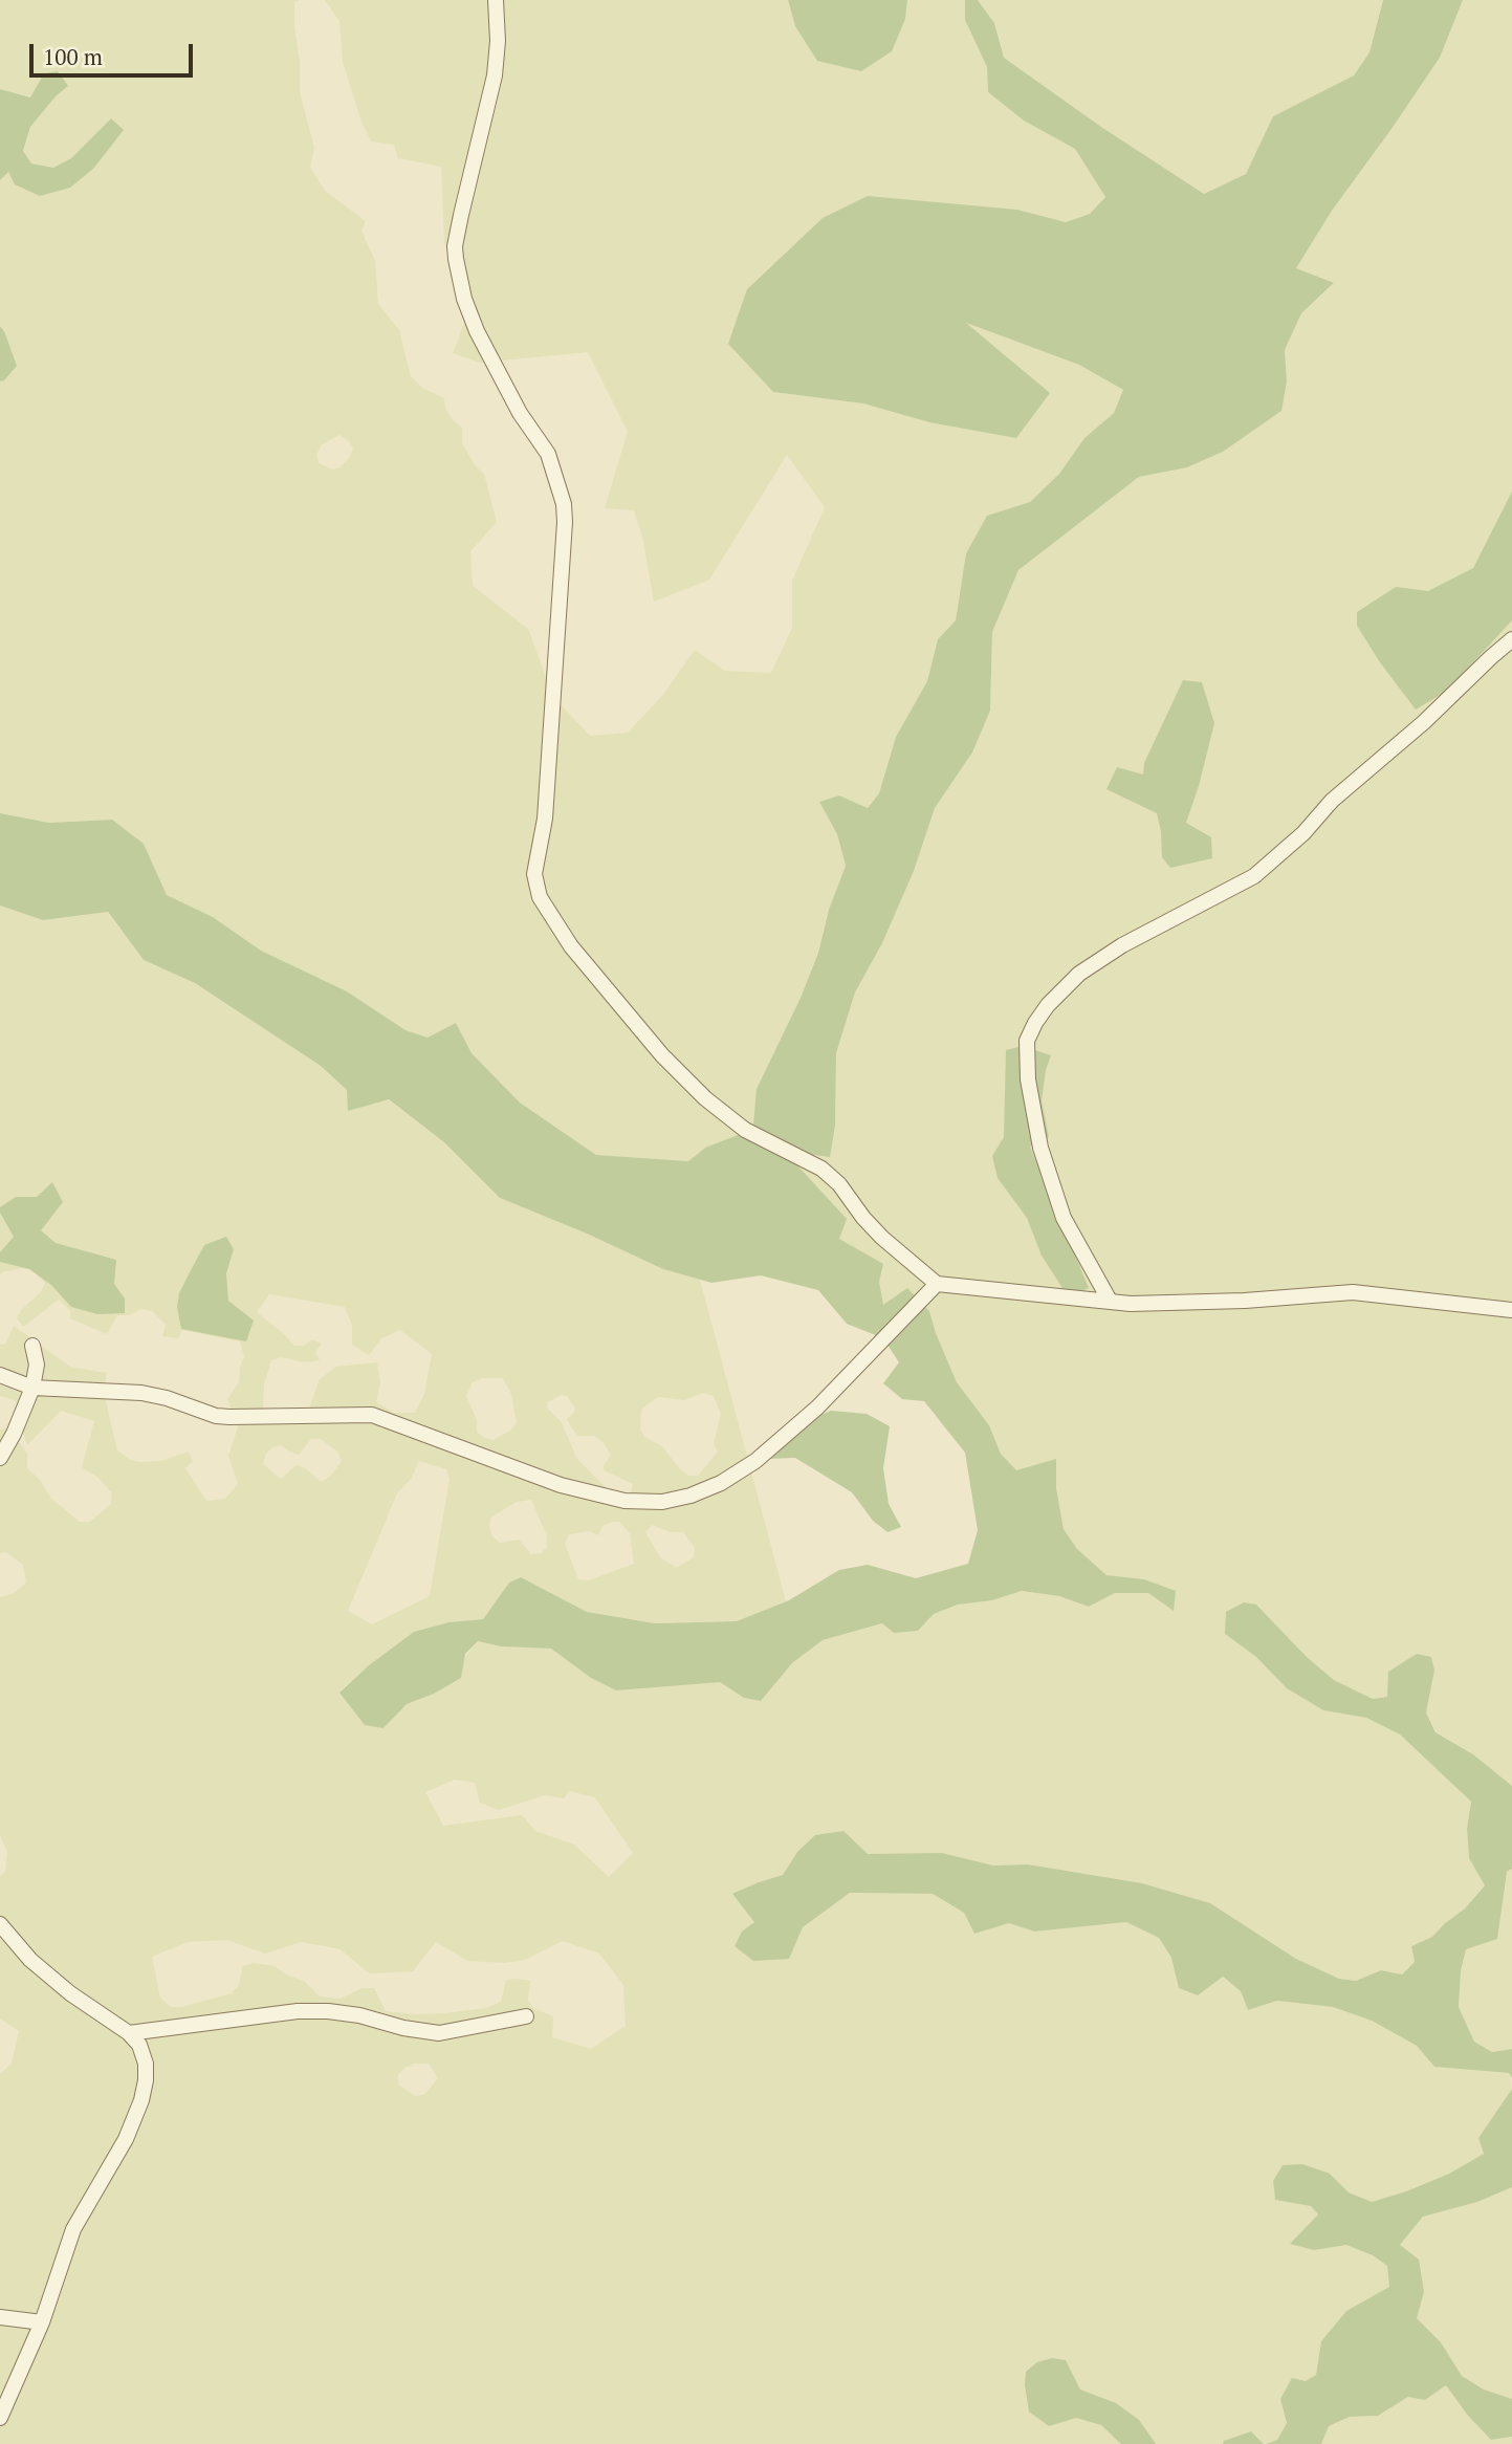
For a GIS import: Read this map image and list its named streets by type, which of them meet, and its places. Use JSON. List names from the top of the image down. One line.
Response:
{"scale_bar":"100 m"}
